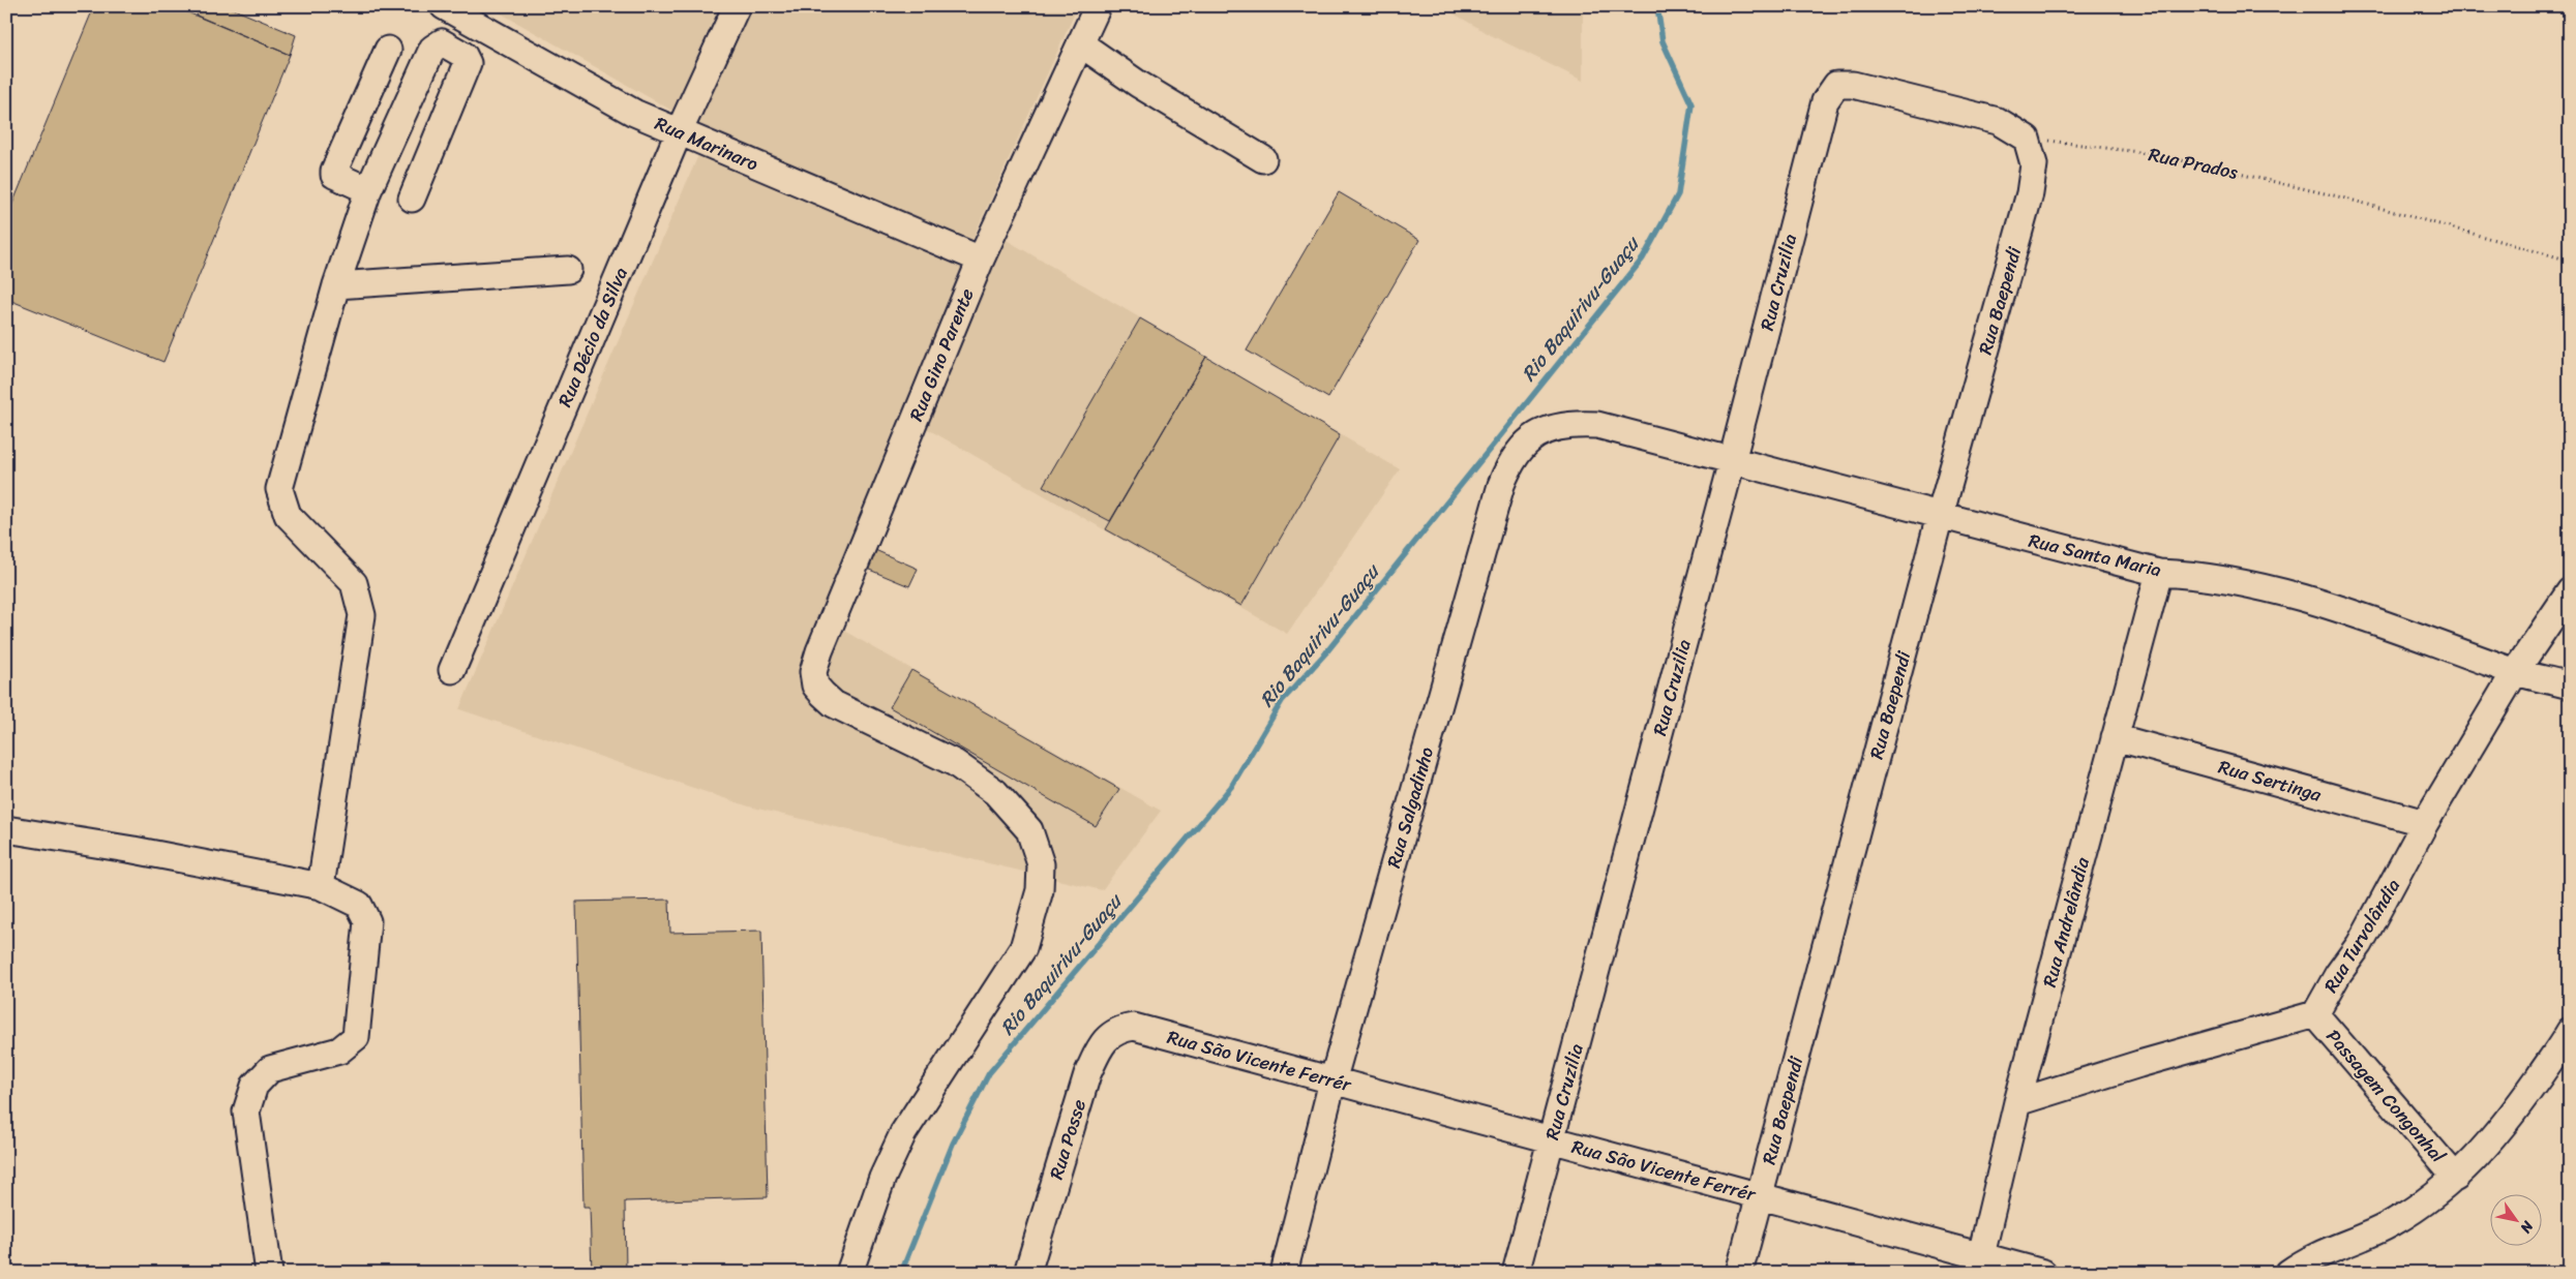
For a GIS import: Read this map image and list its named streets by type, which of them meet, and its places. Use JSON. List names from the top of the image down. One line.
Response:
{"streets":{"street":["Rua Marinaro","Rua Cruzilia","Rua Baependi","Rua Décio da Silva","Rua Gino Parente","Rua Santa Maria","Rua Sertinga","Rua Salgadinho","Rua Andrelândia","Rua Turvolândia","Rua São Vicente Ferrér","Passagem Congonhal","Rua Posse"],"path":["Rua Prados"]},"crossings":[["Rua Marinaro","Rua Décio da Silva"],["Rua Marinaro","Rua Gino Parente"],["Rua Prados","Rua Cruzilia"],["Rua Prados","Rua Baependi"],["Rua Cruzilia","Rua Baependi"],["Rua Cruzilia","Rua Santa Maria"],["Rua Cruzilia","Rua São Vicente Ferrér"],["Rua Baependi","Rua Santa Maria"],["Rua Baependi","Rua São Vicente Ferrér"],["Rua Santa Maria","Rua Salgadinho"],["Rua Santa Maria","Rua Andrelândia"],["Rua Santa Maria","Rua Turvolândia"],["Rua Sertinga","Rua Andrelândia"],["Rua Sertinga","Rua Turvolândia"],["Rua Salgadinho","Rua São Vicente Ferrér"],["Rua Andrelândia","Rua Turvolândia"],["Rua Andrelândia","Rua São Vicente Ferrér"],["Rua Turvolândia","Passagem Congonhal"],["Rua São Vicente Ferrér","Rua Posse"]],"water":["Rio Baquirivu-Guaçu"],"north":"bottom right"}
